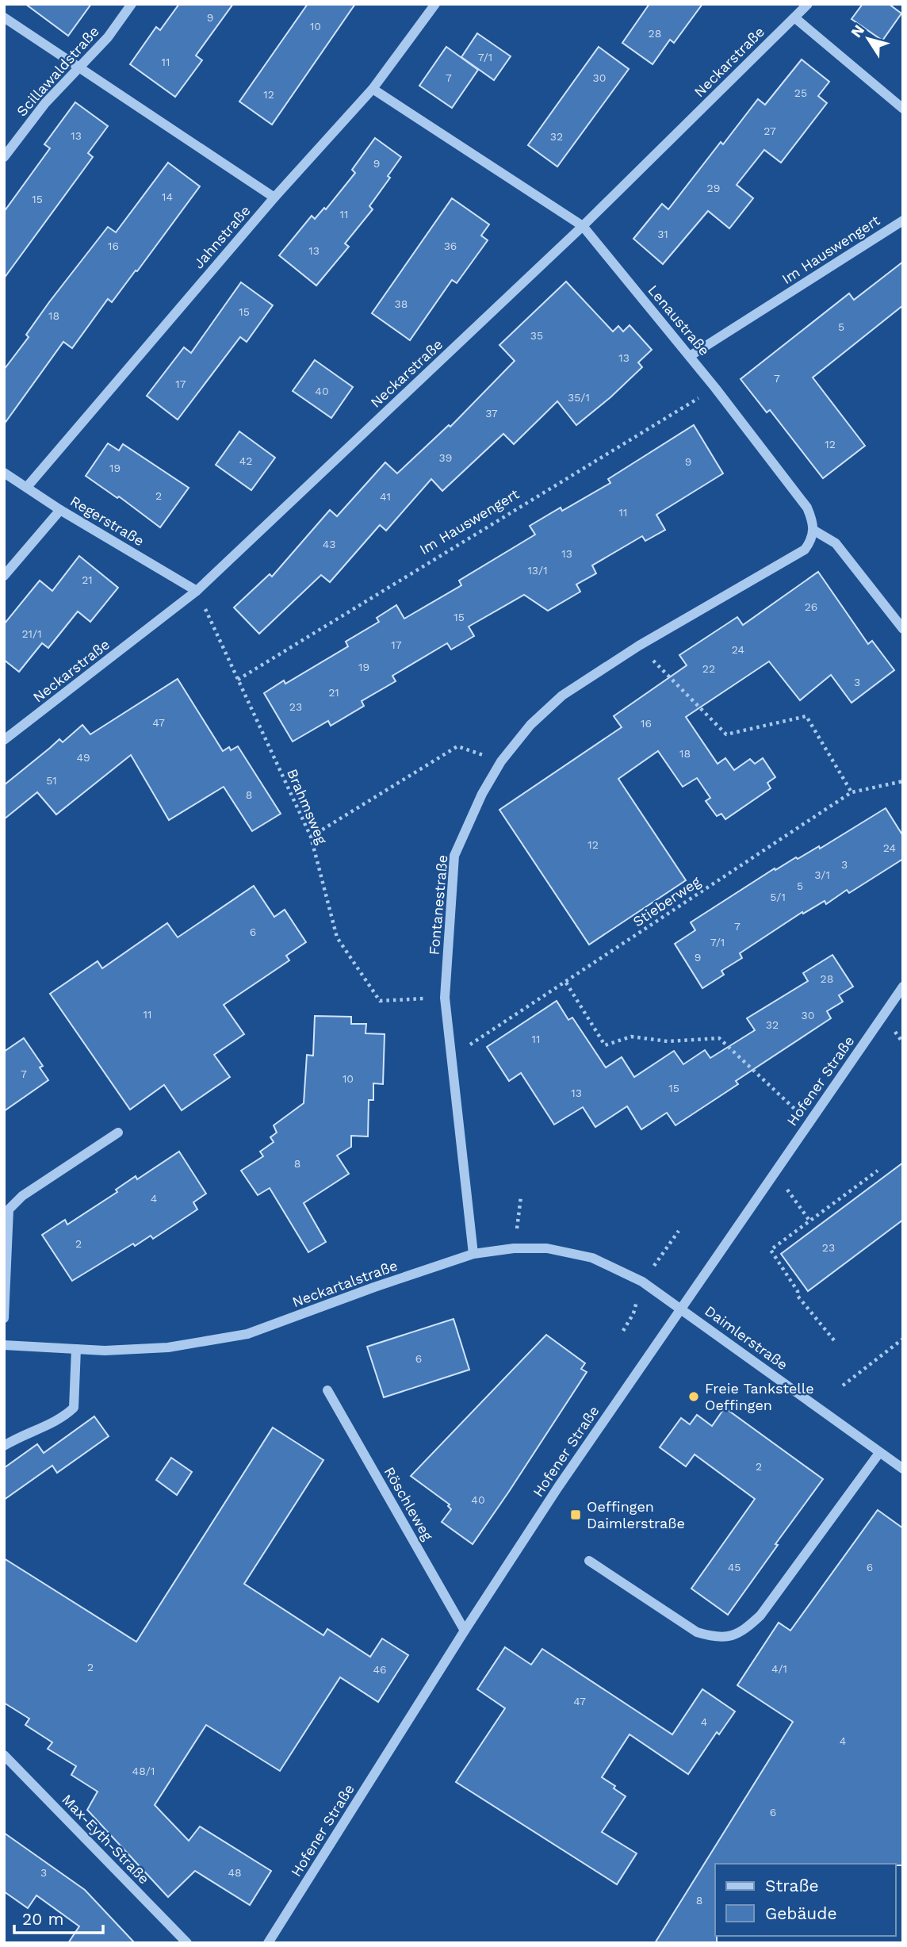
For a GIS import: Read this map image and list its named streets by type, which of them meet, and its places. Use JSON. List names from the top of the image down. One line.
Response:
{"streets":{"street":["Neckarstraße","Scillawaldstraße","Jahnstraße","Im Hauswengert","Lenaustraße","Regerstraße","Fontanestraße","Hofener Straße","Neckartalstraße","Daimlerstraße","Röschleweg","Max-Eyth-Straße"],"path":["Brahmsweg","Stieberweg"]},"crossings":[["Neckarstraße","Lenaustraße"],["Neckarstraße","Regerstraße"],["Neckarstraße","Brahmsweg"],["Jahnstraße","Lenaustraße"],["Jahnstraße","Regerstraße"],["Im Hauswengert","Lenaustraße"],["Im Hauswengert","Brahmsweg"],["Lenaustraße","Fontanestraße"],["Regerstraße","Brahmsweg"],["Brahmsweg","Fontanestraße"],["Stieberweg","Fontanestraße"],["Fontanestraße","Neckartalstraße"],["Hofener Straße","Neckartalstraße"],["Hofener Straße","Daimlerstraße"],["Hofener Straße","Röschleweg"],["Neckartalstraße","Daimlerstraße"]],"places":{"other":["Freie Tankstelle Oeffingen"],"transit":["Oeffingen Daimlerstraße"]},"house_numbers":["9","10","28","7/1","11","7","30","25","12","27","13","32","9","29","14","15","11","31","16","36","13","38","15","18","5","35","13","7","17","40","35/1","37","12","39","42","9","19","2","41","11","43","13","13/1","21","26","15","21/1","17","24","19","22","3","21","23","47","16","18","49","51","8","12","24","3","3/1","5","5/1","7","6","7/1","9","28","11","30","32","11","7","10","15","13","8","4","2","23","6","2","40","45","6","2","4/1","46","47","4","4","48/1","6","3","48","8"],"legend":["Straße","Gebäude"],"scale_bar":"20 m","north":"top left"}
